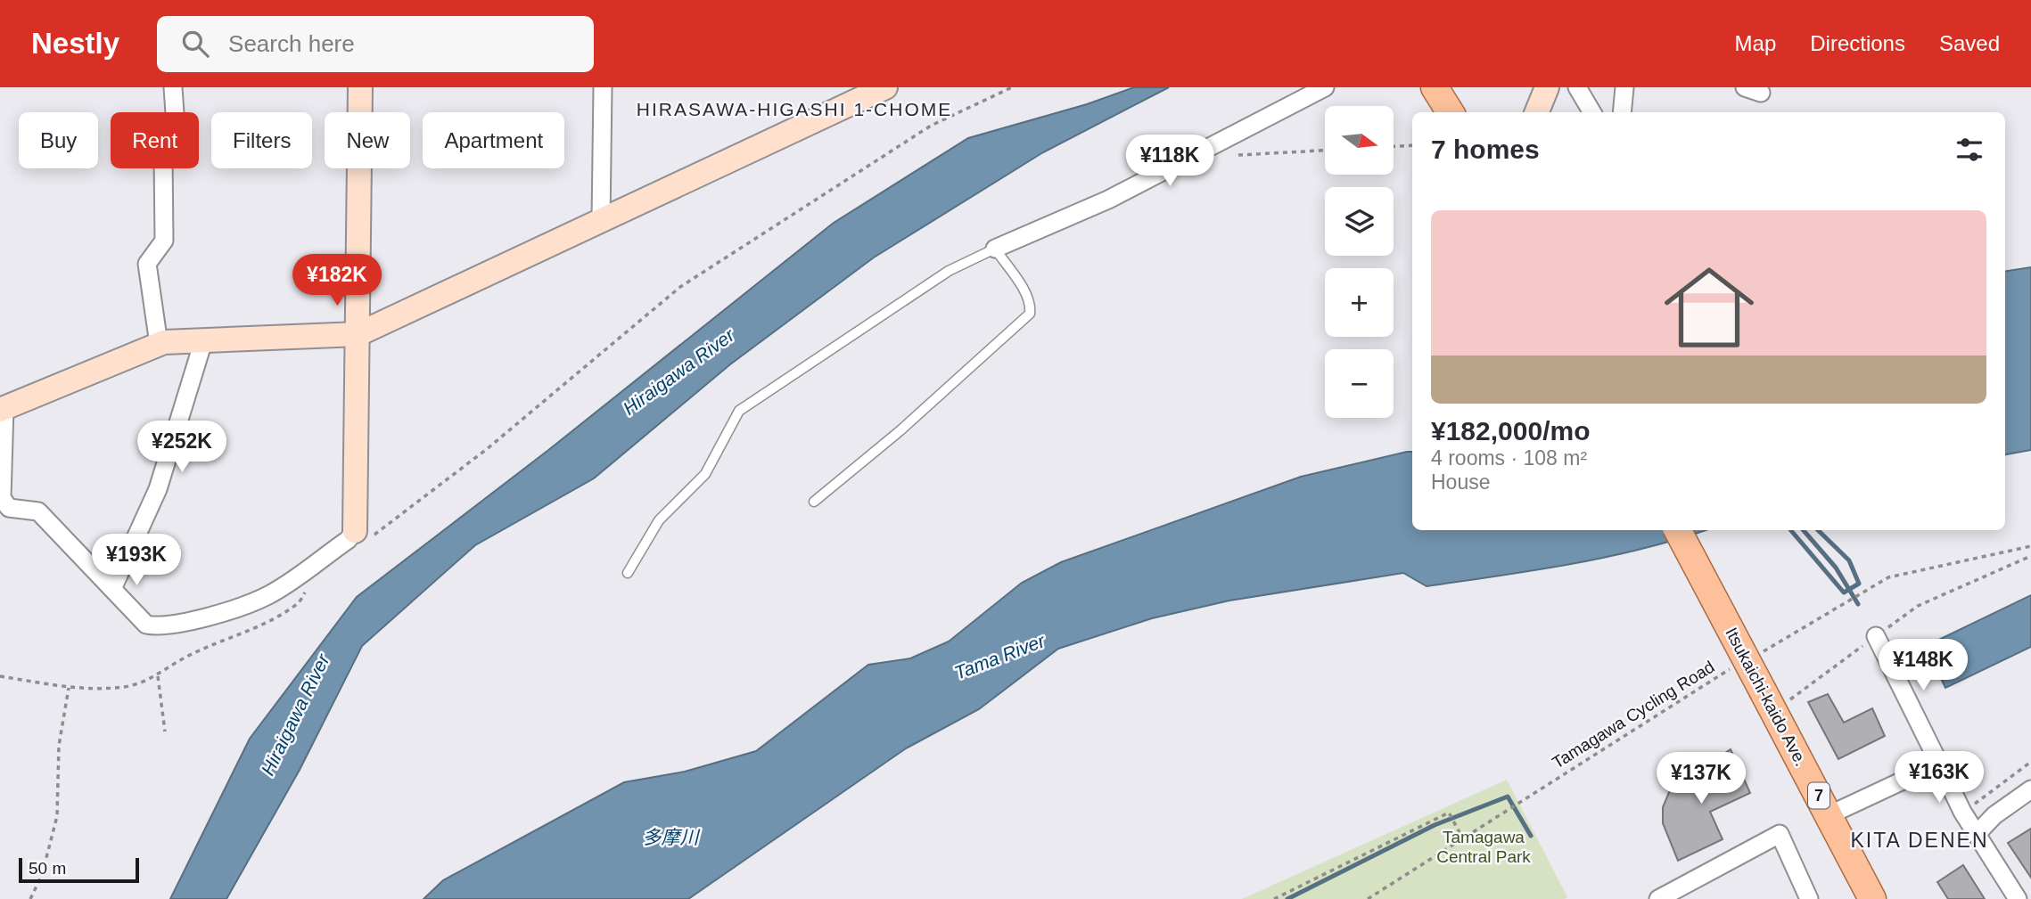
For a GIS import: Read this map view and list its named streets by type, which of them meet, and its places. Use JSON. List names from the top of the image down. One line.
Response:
{"streets":{"main road":["Itsukaichi-kaido Ave.","7"],"path":["Tamagawa Cycling Road"]},"districts":["HIRASAWA-HIGASHI 1-CHOME","KITA DENEN"],"water":["Hiraigawa River","Tama River","多摩川"],"parks":["Tamagawa Central Park"],"scale_bar":"50 m","north":"right","page":{"header":"Nestly","search":"Search here","nav":["Map","Directions","Saved"],"map_buttons":["+","−"],"chip":["Buy","Rent","Filters","New","Apartment"],"heading":"7 homes","price":["¥118K","¥182K","¥252K","¥193K","¥148K","¥163K","¥137K"],"list":[{"name":"¥182,000/mo","note":"4 rooms · 108 m² · House"}],"scale":"50 m"}}
